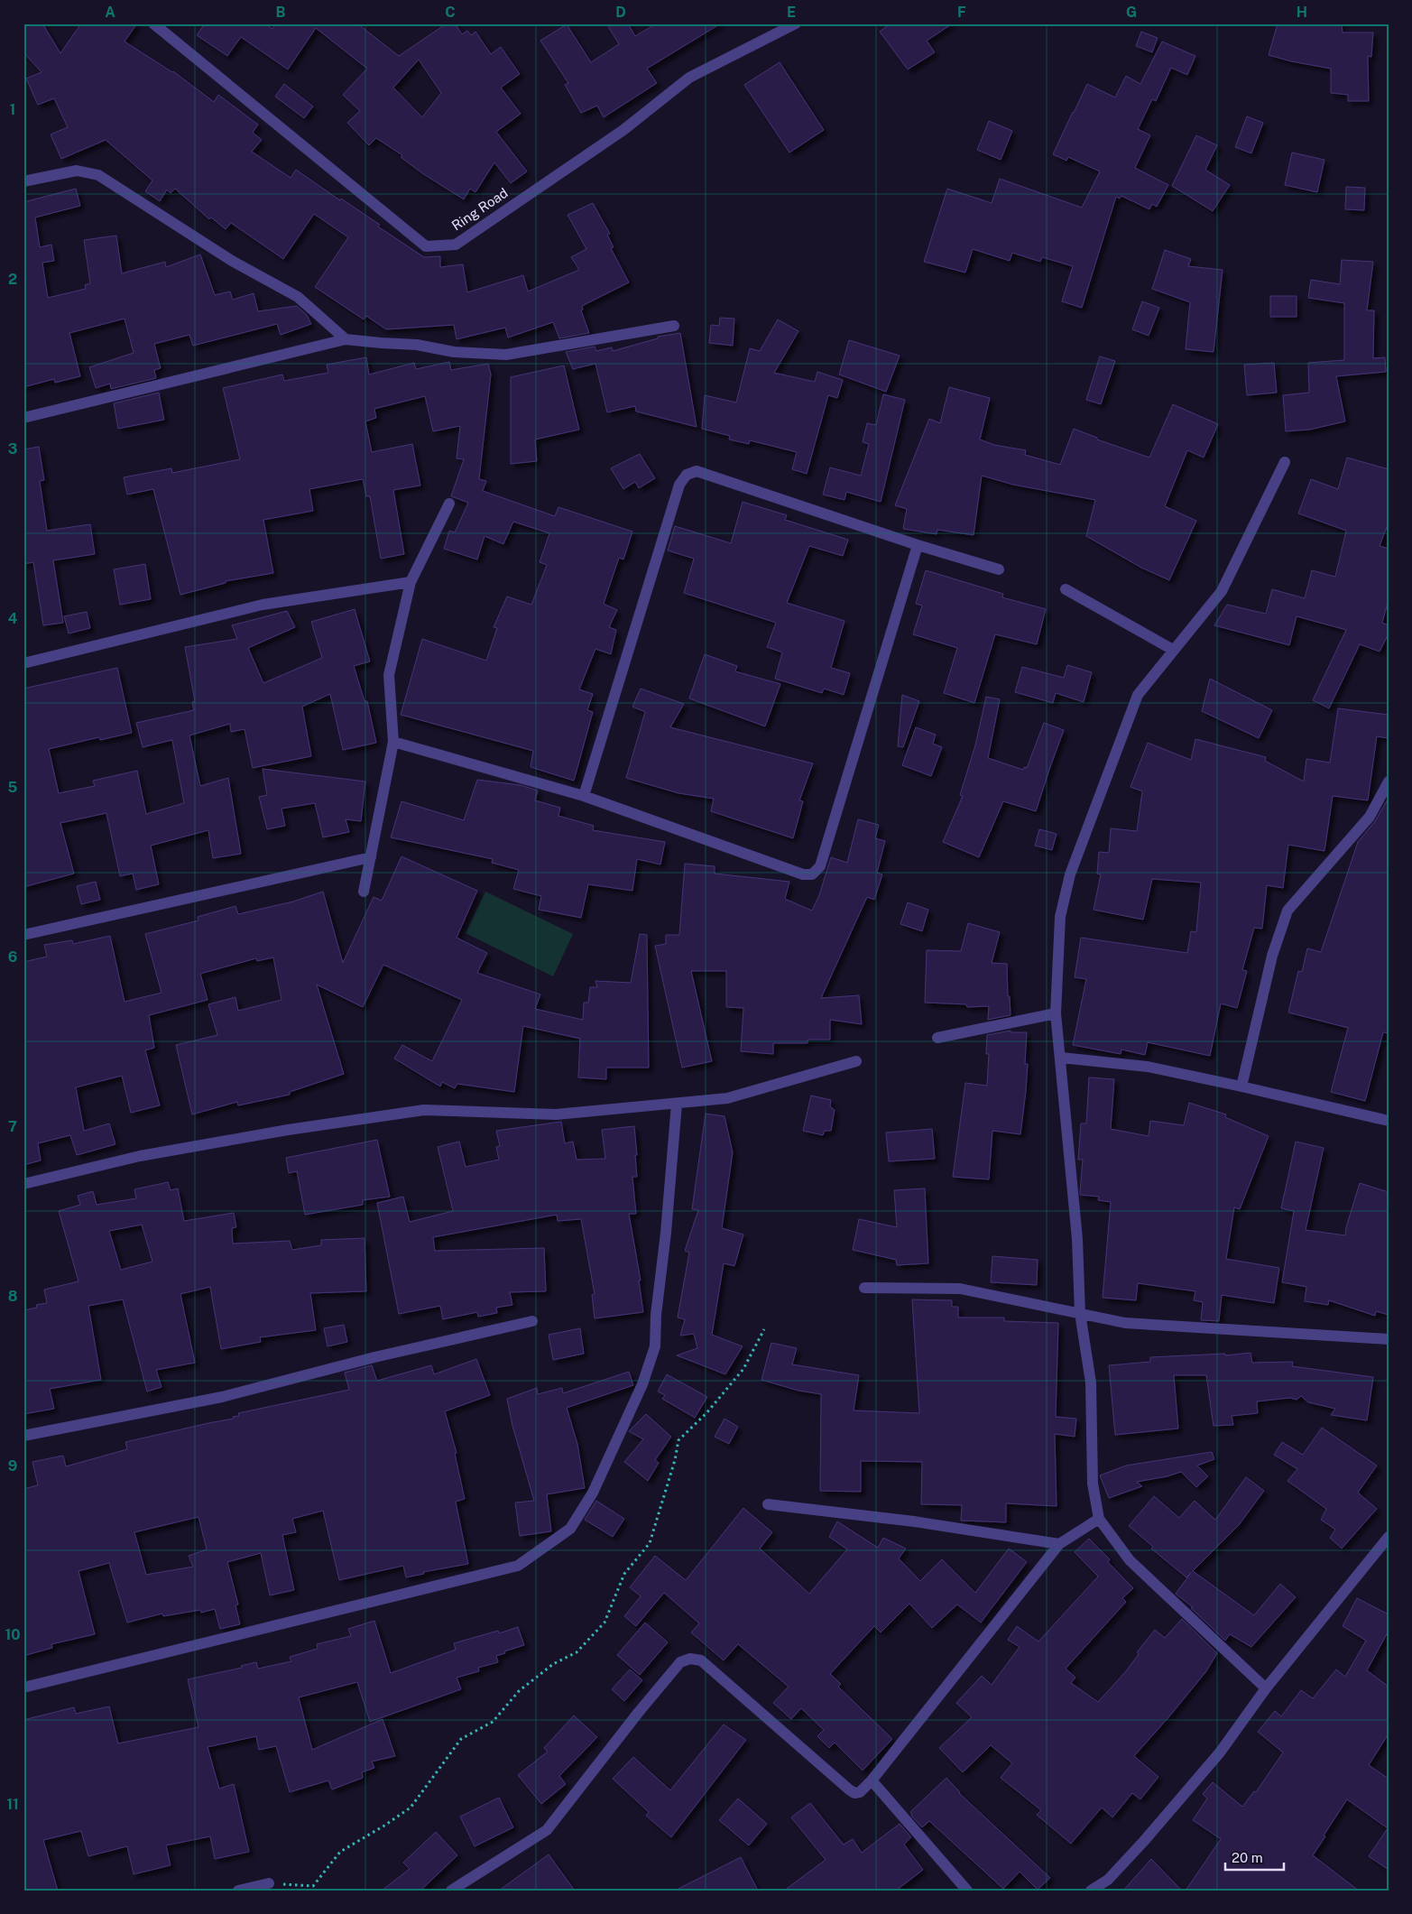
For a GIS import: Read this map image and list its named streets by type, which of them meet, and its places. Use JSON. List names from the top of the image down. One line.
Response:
{"streets":{"street":["Ring Road"]},"scale_bar":"20 m","grid":{"columns":["A","B","C","D","E","F","G","H"],"rows":["1","2","3","4","5","6","7","8","9","10","11"]}}
